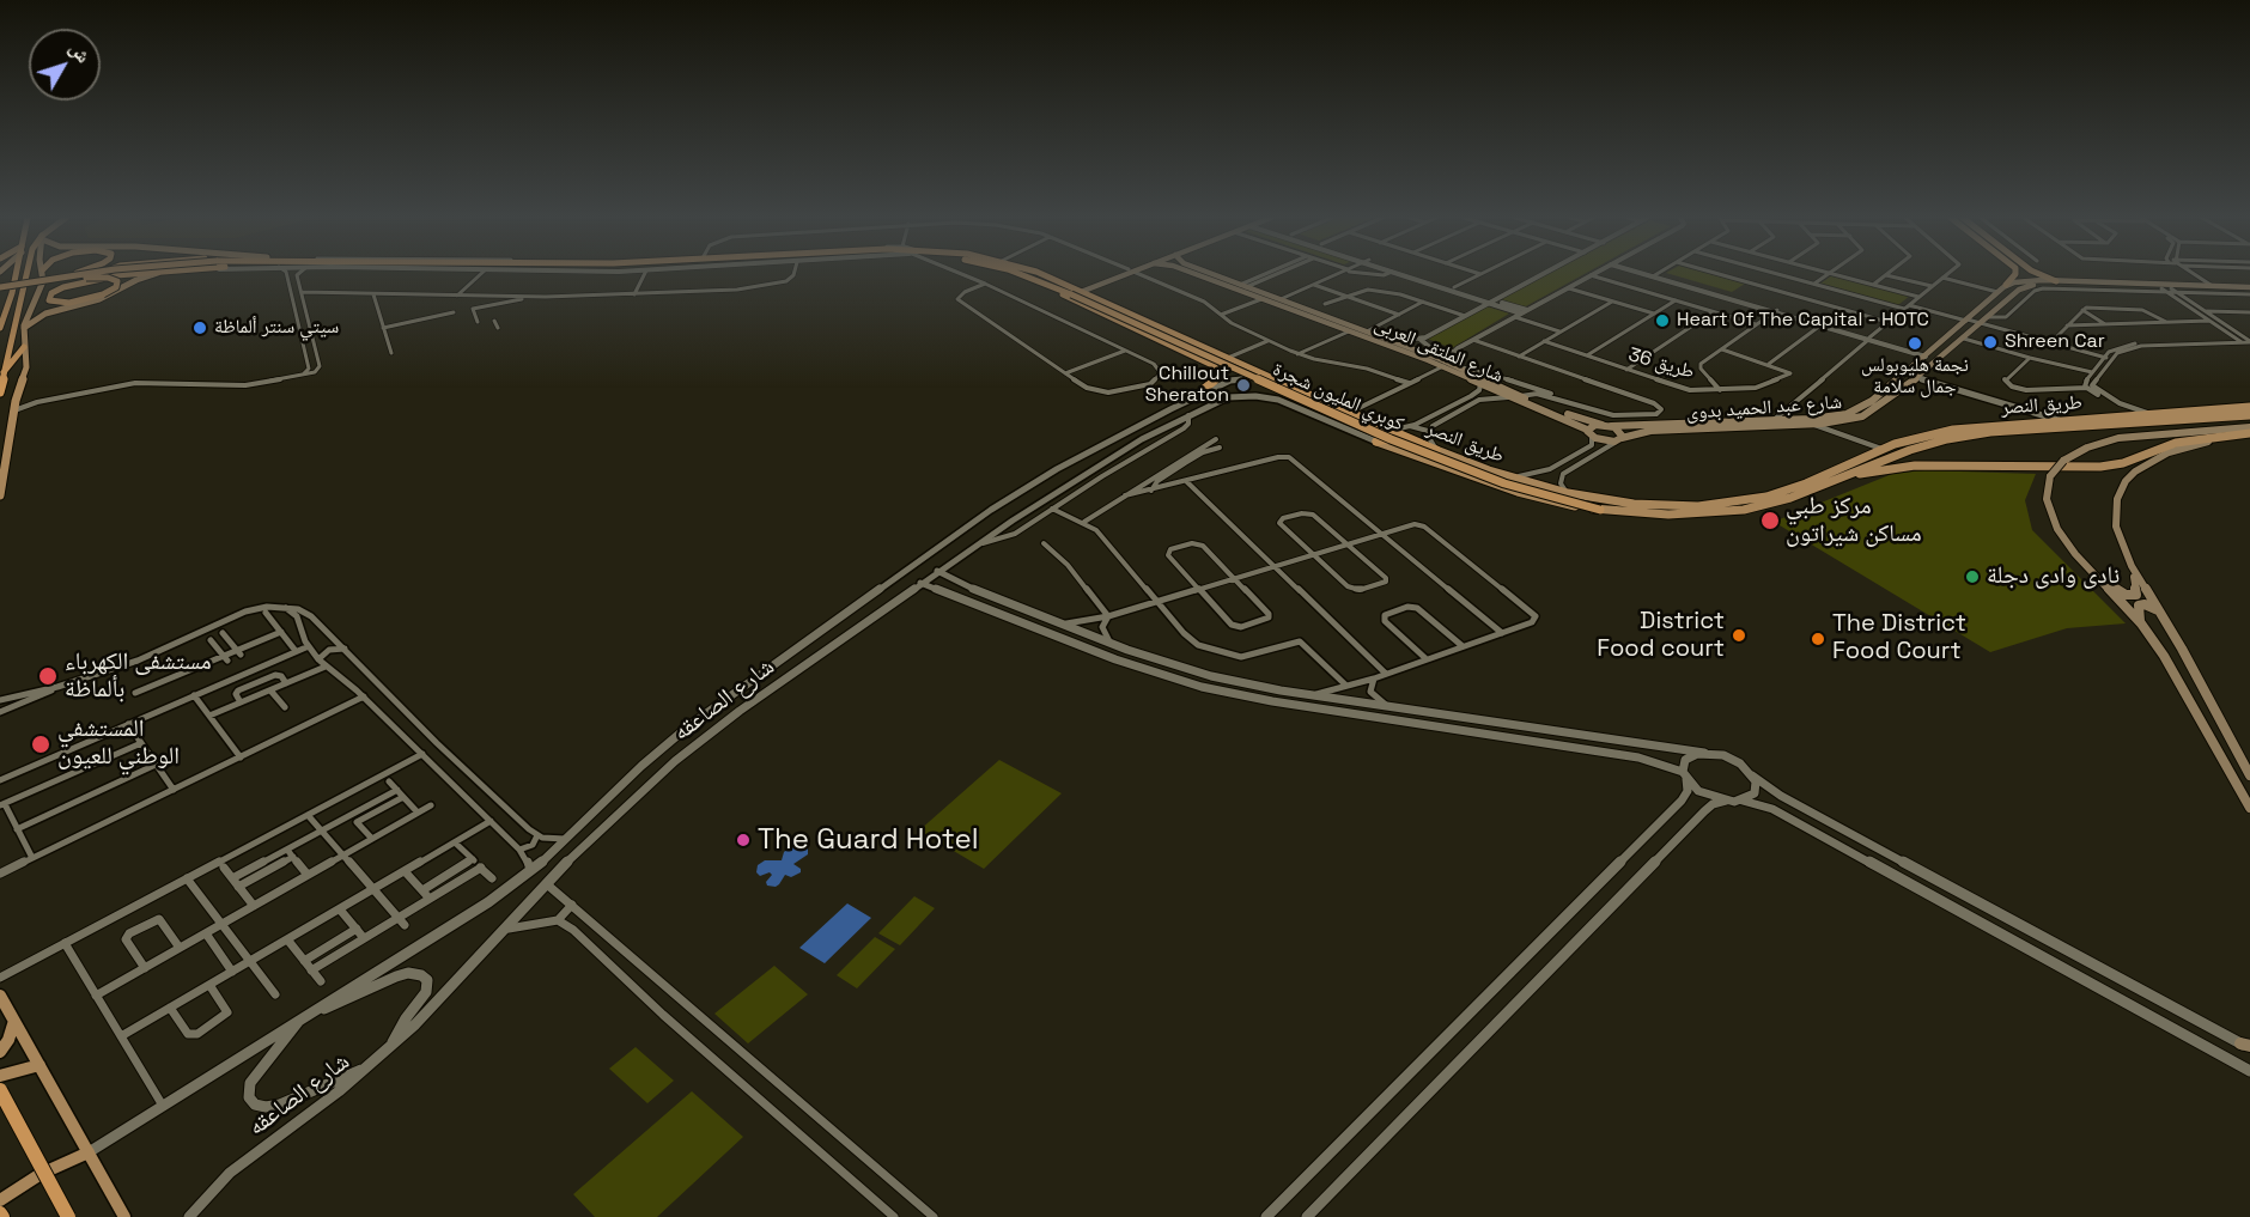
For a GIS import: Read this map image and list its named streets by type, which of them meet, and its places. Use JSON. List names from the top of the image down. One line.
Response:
{"streets":{"highway":["كوبري المليون شجرة","طريق النصر"],"main road":["شارع الملتقى العربى","شارع عبد الحميد بدوى"],"street":["طريق 36","شارع الصاعقه"]},"crossings":[["كوبري المليون شجرة","طريق النصر"],["طريق النصر","شارع الصاعقه"]],"places":["Heart Of The Capital - HOTC","سيتي سنتر ألماظة","Shreen Car","نجمة هليوبولس جمال سلامة","Chillout Sheraton","مركز طبي مساكن شيراتون","نادى وادى دجلة","District Food court","The District Food Court","مستشفى الكهرباء بألماظة","المستشفي الوطني للعيون","The Guard Hotel"],"north":"top right"}
